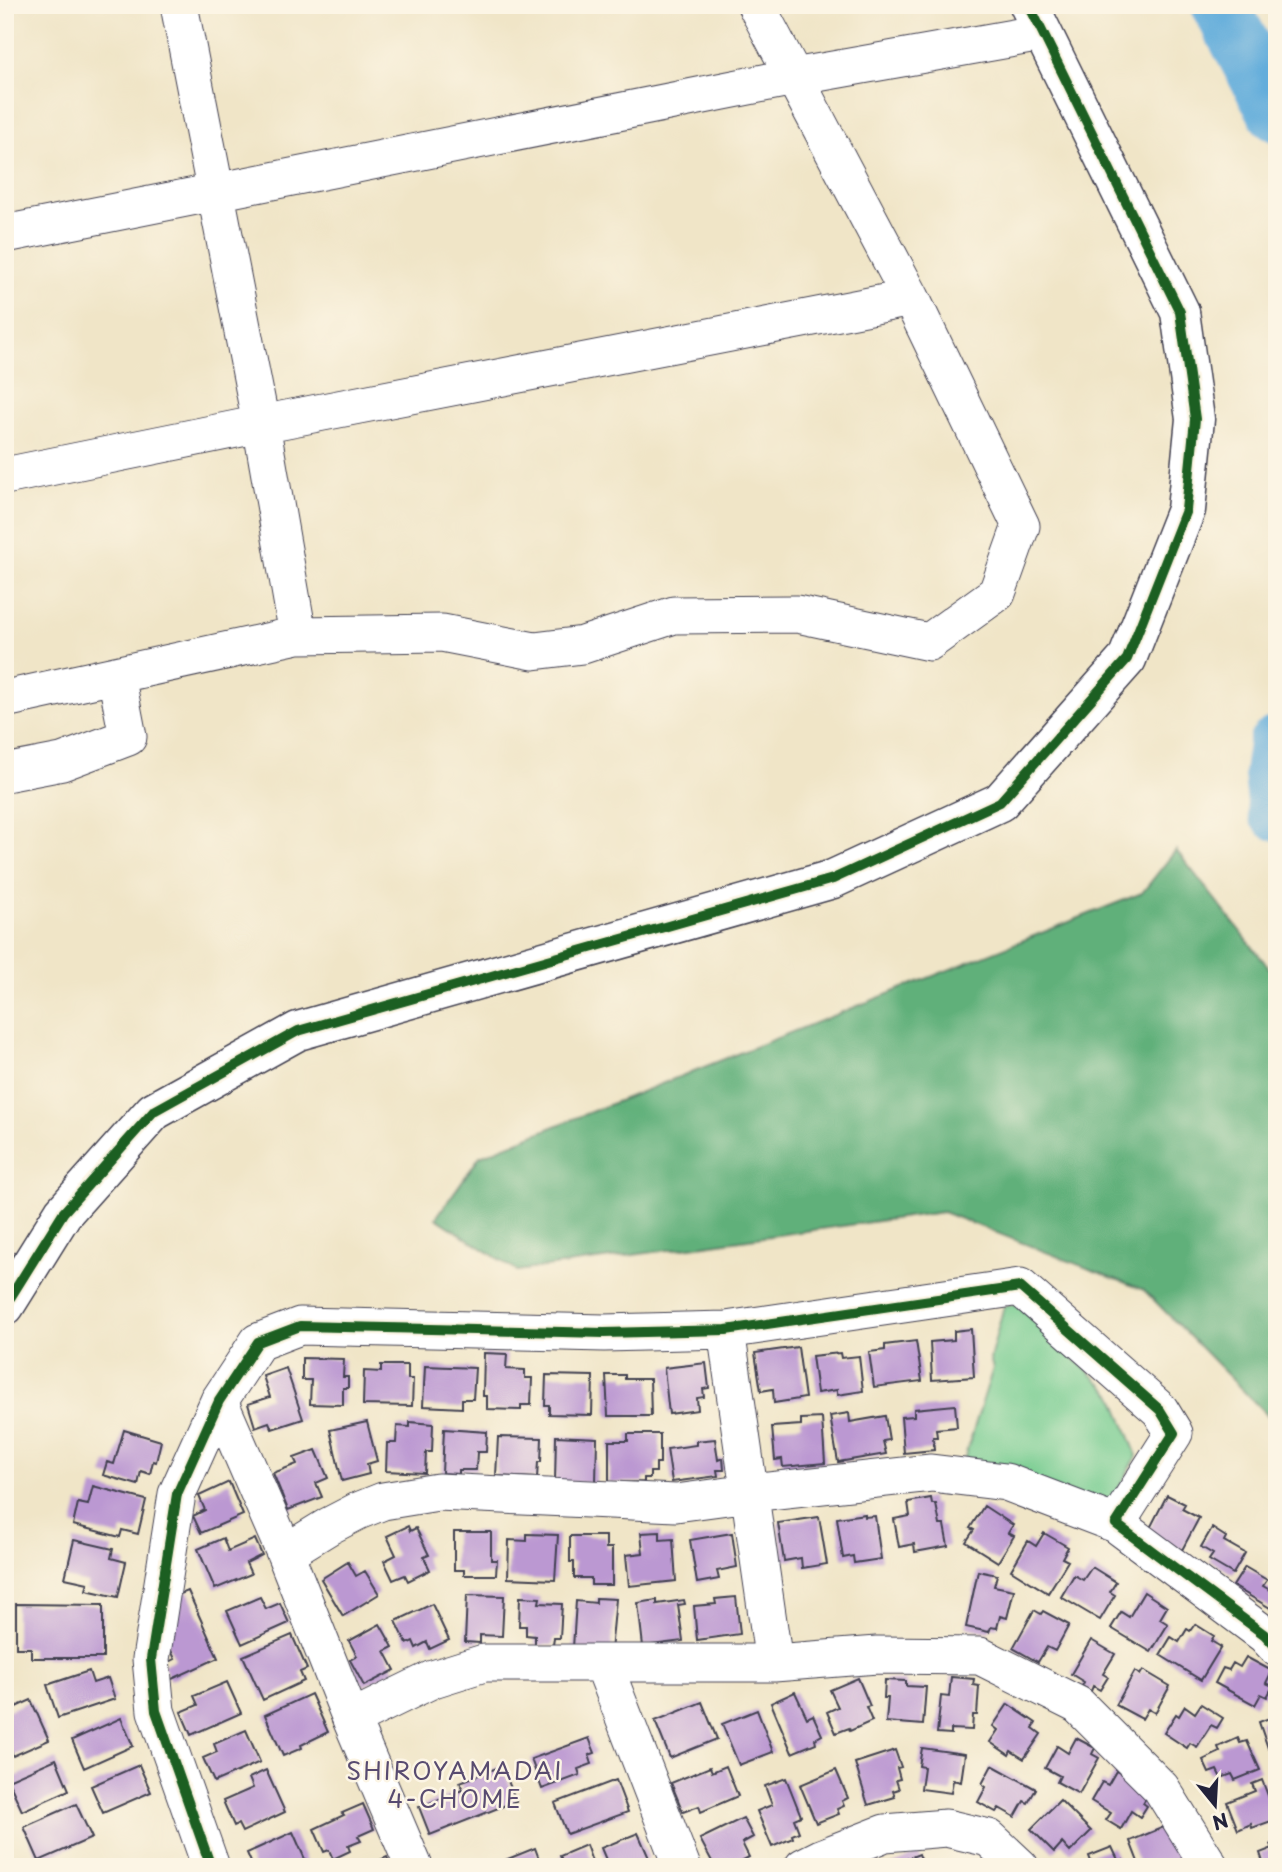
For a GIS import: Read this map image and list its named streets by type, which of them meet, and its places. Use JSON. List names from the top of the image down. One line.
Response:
{"districts":["SHIROYAMADAI 4-CHOME"],"north":"bottom"}
